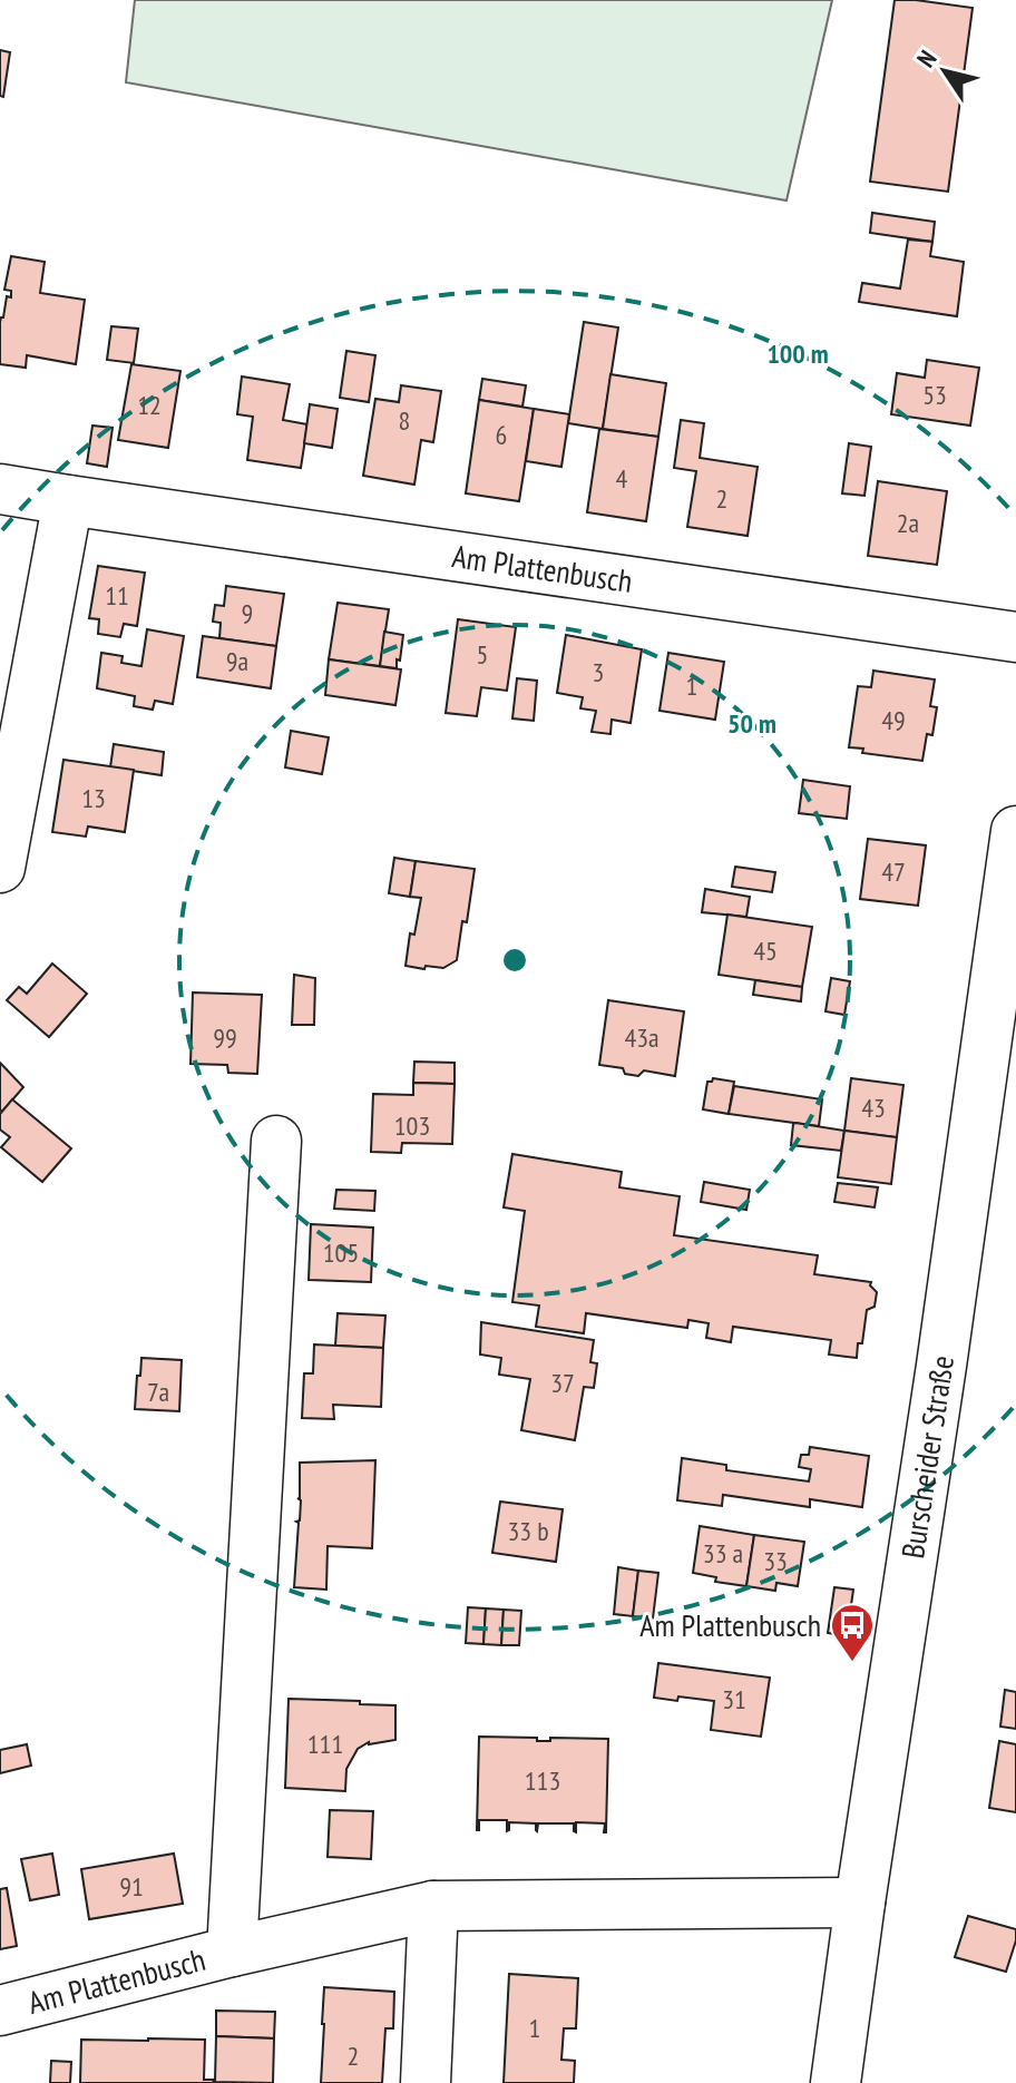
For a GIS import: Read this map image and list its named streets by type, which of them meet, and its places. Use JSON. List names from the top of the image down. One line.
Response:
{"streets":{"street":["Am Plattenbusch","Burscheider Straße"]},"crossings":[["Am Plattenbusch","Burscheider Straße"]],"places":{"bus stop":["Am Plattenbusch"]},"house_numbers":["53","12","8","6","4","2","2a","11","9","5","9a","3","1","49","13","47","45","99","43a","43","103","105","37","7a","33 b","33 a","33","31","111","113","91","1","2"],"north":"top left","rings":["100 m","50 m"]}
